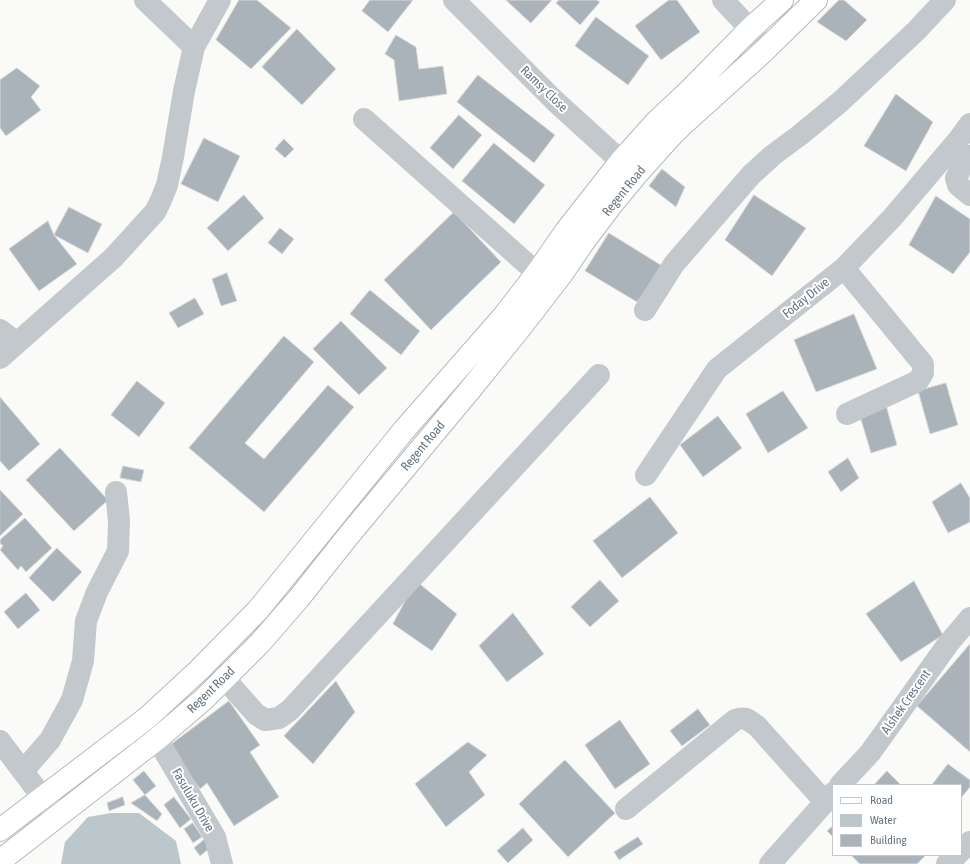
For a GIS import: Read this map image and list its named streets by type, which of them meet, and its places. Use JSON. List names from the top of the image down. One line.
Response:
{"streets":{"main road":["Regent Road"],"street":["Ramsy Close","Foday Drive","Alshek Crescent","Fasuluku Drive"]},"crossings":[["Ramsy Close","Regent Road"],["Regent Road","Fasuluku Drive"]],"legend":["Road","Water","Building"]}
